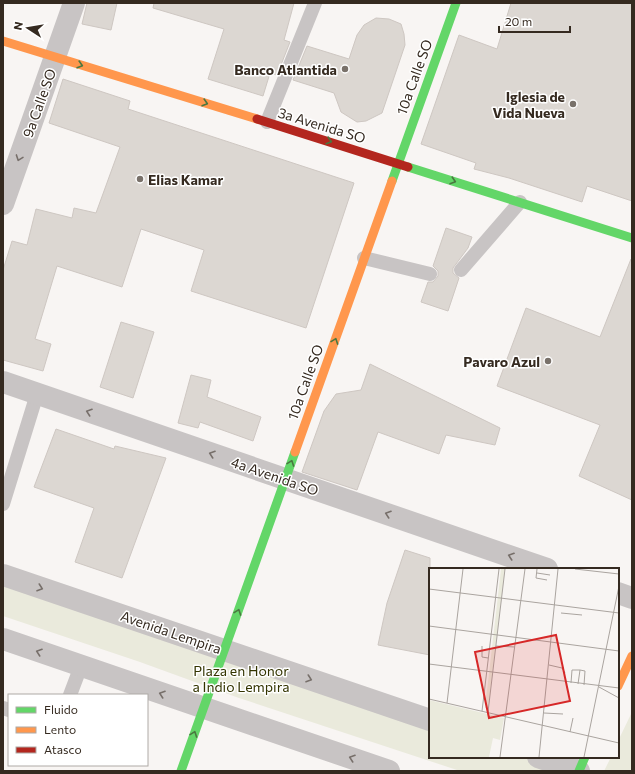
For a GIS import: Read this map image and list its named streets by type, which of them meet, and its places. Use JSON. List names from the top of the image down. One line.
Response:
{"streets":{"street":["10a Calle SO","9a Calle SO","3a Avenida SO","4a Avenida SO","Avenida Lempira"]},"crossings":[["10a Calle SO","3a Avenida SO"],["10a Calle SO","4a Avenida SO"],["10a Calle SO","Avenida Lempira"],["9a Calle SO","3a Avenida SO"]],"one_way":["10a Calle SO","9a Calle SO","3a Avenida SO","4a Avenida SO"],"parks":["Plaza en Honor a Indio Lempira"],"places":["Banco Atlantida","Iglesia de Vida Nueva","Elias Kamar","Pavaro Azul"],"legend":["Fluido","Lento","Atasco"],"scale_bar":"20 m","north":"left"}
